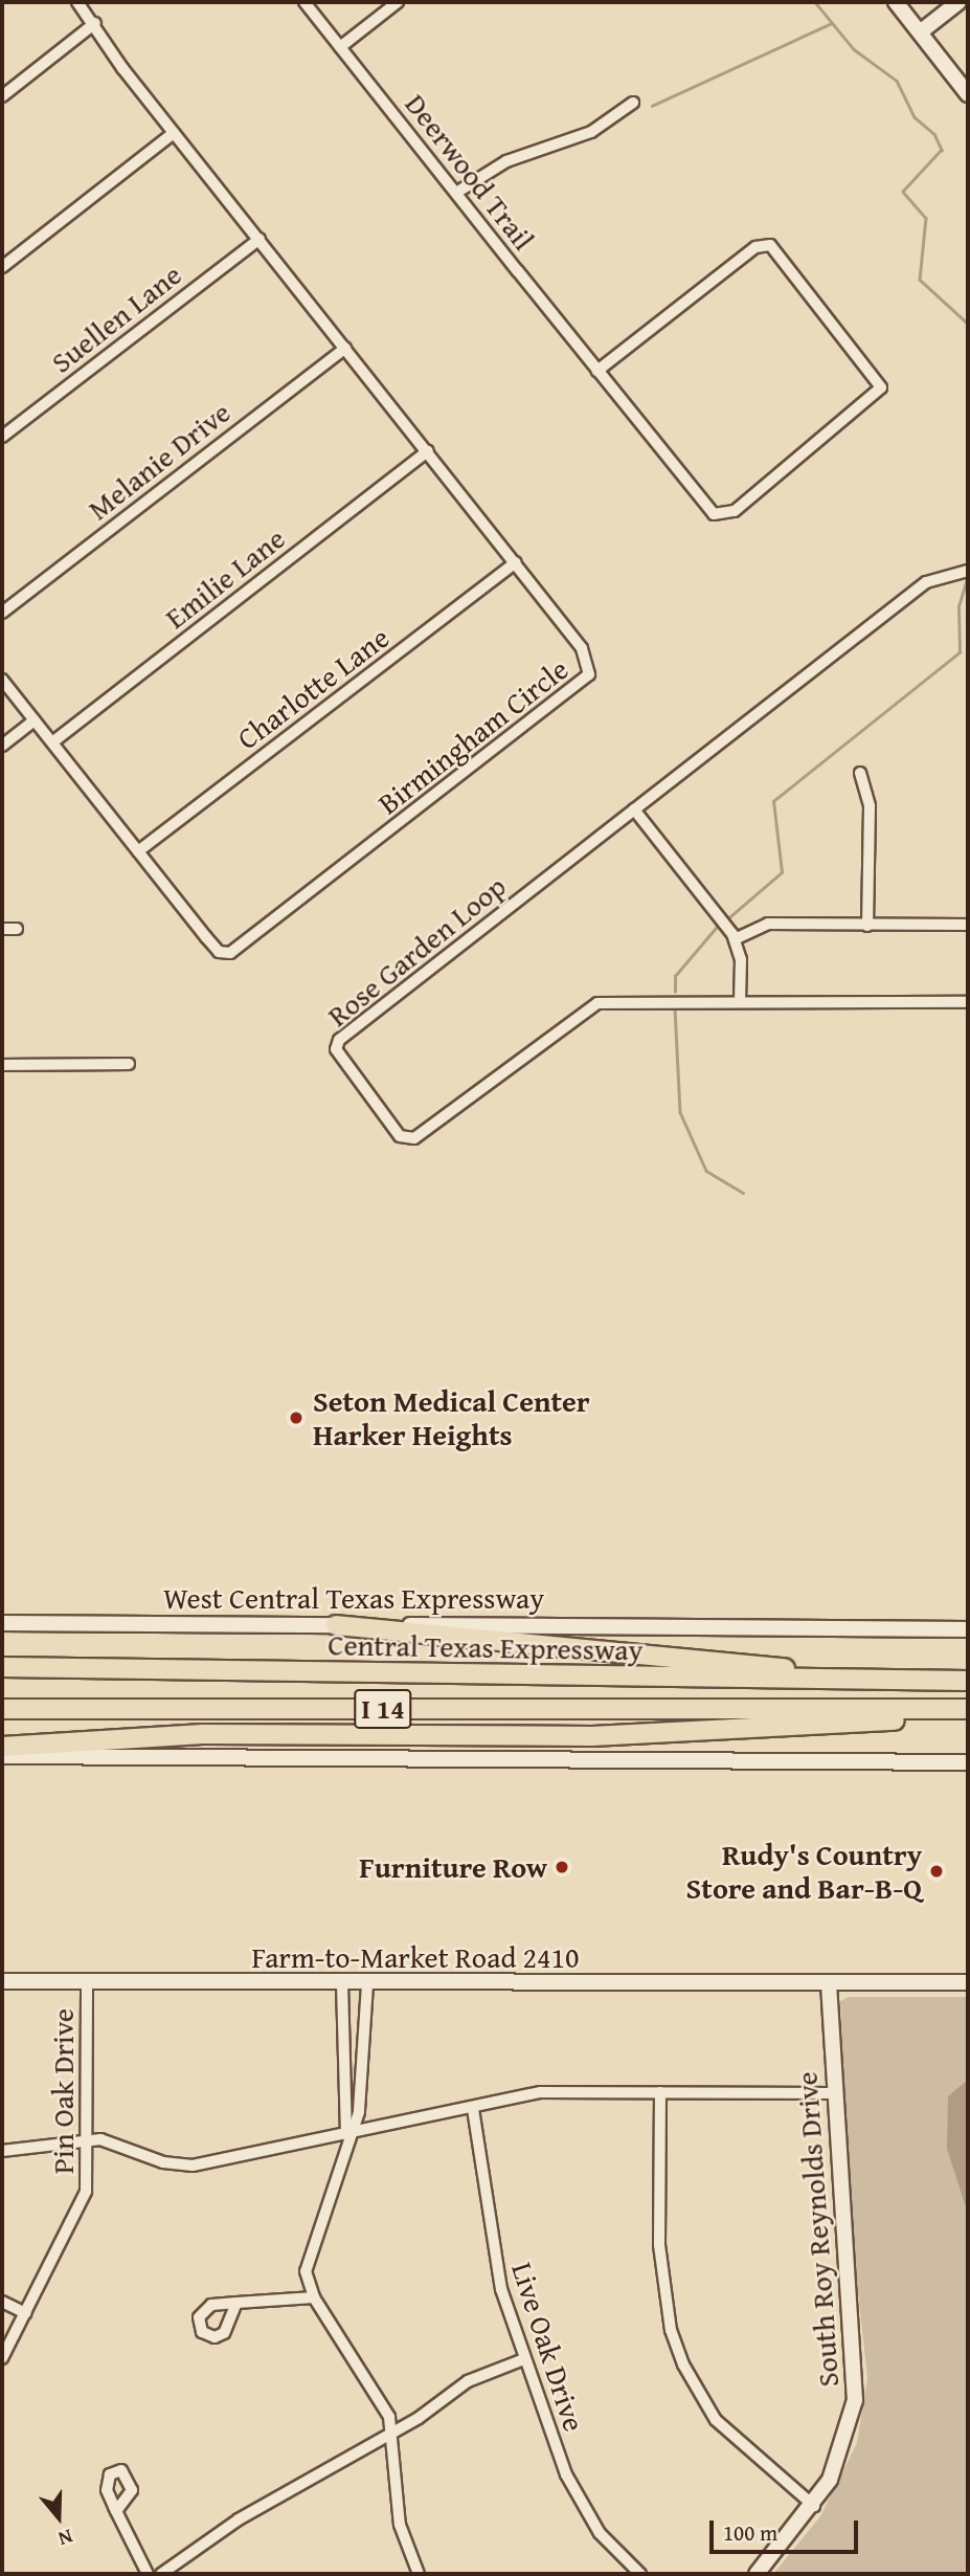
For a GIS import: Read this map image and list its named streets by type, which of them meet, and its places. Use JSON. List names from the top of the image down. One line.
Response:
{"streets":{"highway":["Central Texas Expressway","I 14"],"main road":["West Central Texas Expressway","Farm-to-Market Road 2410","South Roy Reynolds Drive"],"street":["Deerwood Trail","Suellen Lane","Melanie Drive","Emilie Lane","Charlotte Lane","Birmingham Circle","Rose Garden Loop","Pin Oak Drive","Live Oak Drive"]},"crossings":[["Suellen Lane","Birmingham Circle"],["Melanie Drive","Birmingham Circle"],["Emilie Lane","Birmingham Circle"],["Charlotte Lane","Birmingham Circle"],["Farm-to-Market Road 2410","Pin Oak Drive"],["Farm-to-Market Road 2410","South Roy Reynolds Drive"]],"places":["Seton Medical Center Harker Heights","Furniture Row","Rudy's Country Store and Bar-B-Q"],"scale_bar":"100 m","north":"bottom"}
